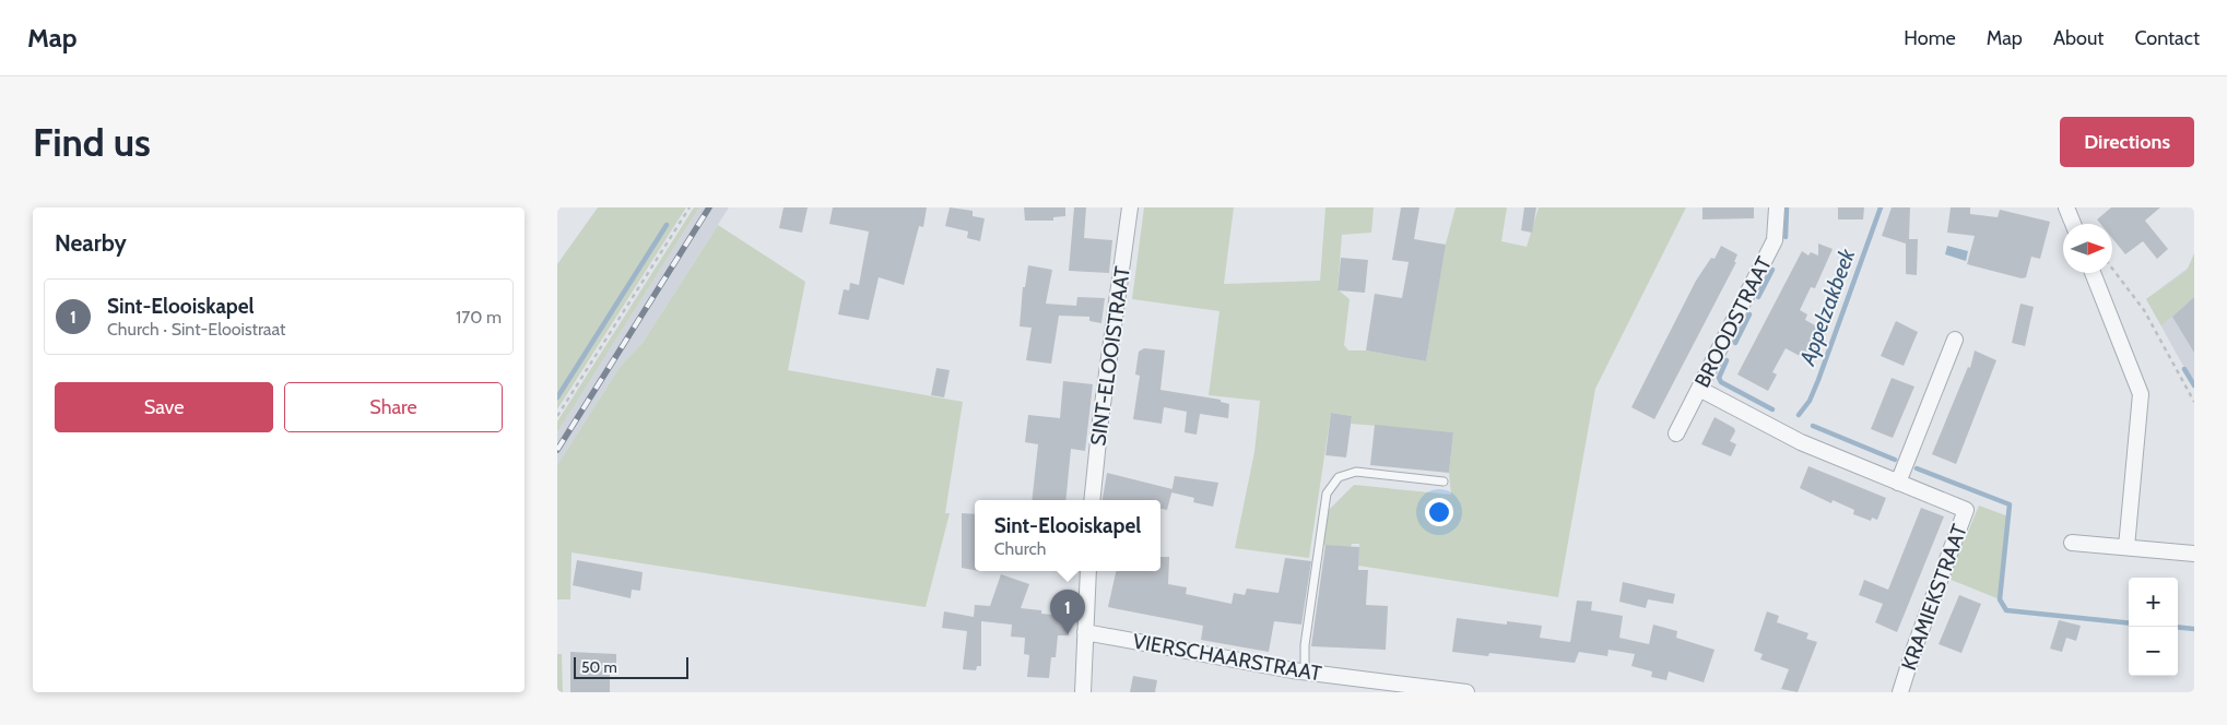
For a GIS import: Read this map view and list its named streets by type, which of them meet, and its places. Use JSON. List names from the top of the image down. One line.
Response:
{"streets":{"street":["BROODSTRAAT","SINT-ELOOISTRAAT","KRAMIEKSTRAAT","VIERSCHAARSTRAAT"]},"crossings":[["BROODSTRAAT","KRAMIEKSTRAAT"]],"water":["Appelzakbeek"],"scale_bar":"50 m","north":"right","page":{"header":"Map","nav":["Home","Map","About","Contact"],"buttons":["Directions",["Save","Share"]],"title":"Find us","heading":"Nearby","list":[{"mark":"1","name":"Sint-Elooiskapel","note":"Church · Sint-Elooistraat","value":"170 m"}],"popup":["Sint-Elooiskapel","Church"],"map_buttons":["+","−"],"pins":"1","scale":"50 m"}}
